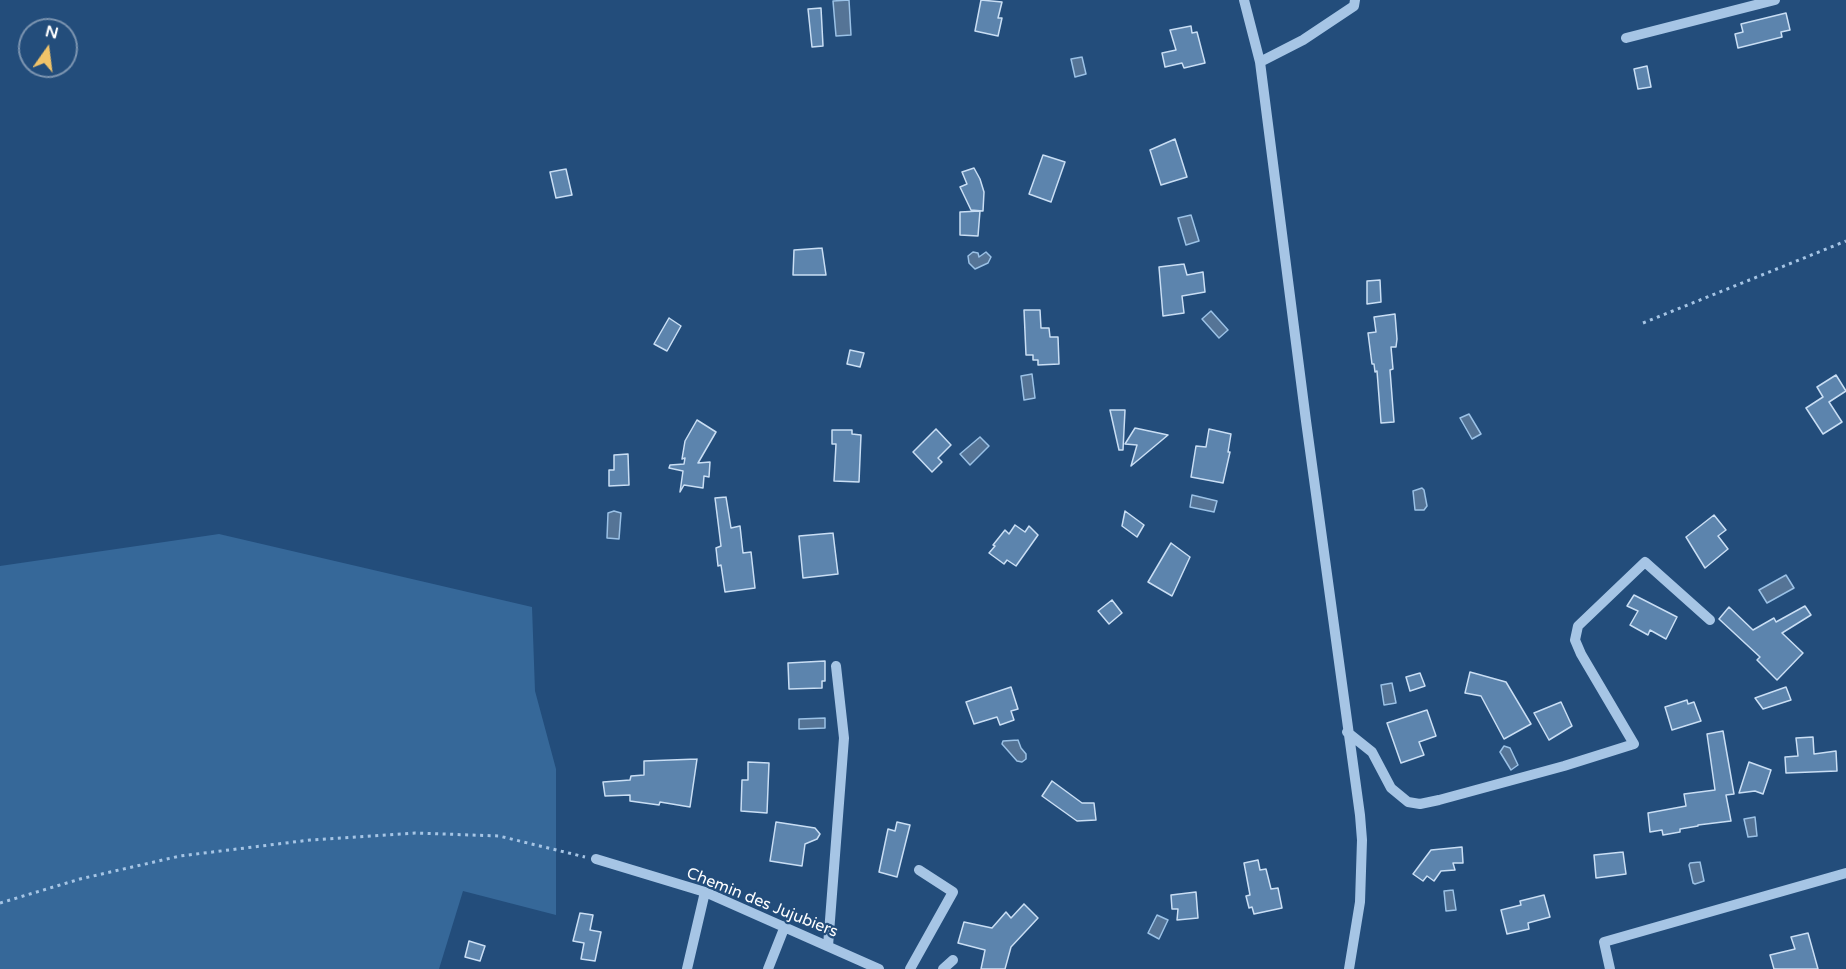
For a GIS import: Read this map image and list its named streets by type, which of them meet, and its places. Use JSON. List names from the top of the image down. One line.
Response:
{"streets":{"street":["Chemin des Jujubiers"]},"north":"top"}
